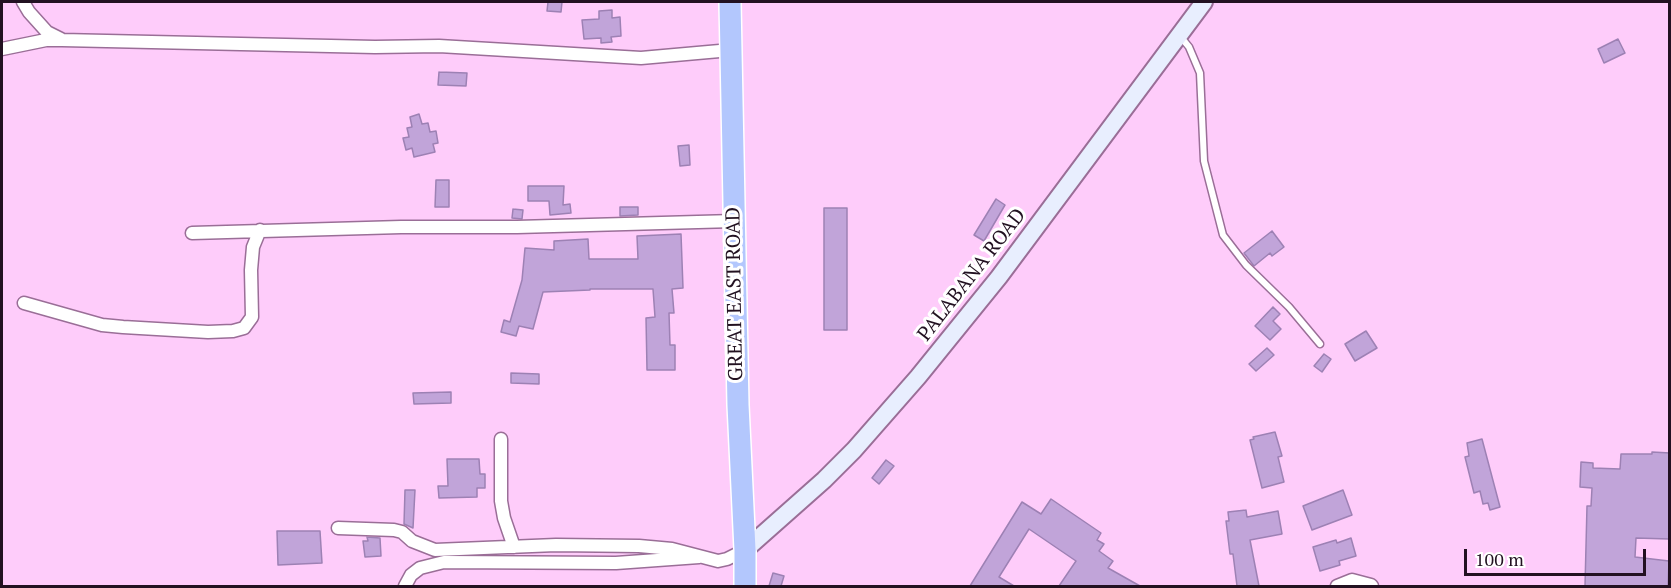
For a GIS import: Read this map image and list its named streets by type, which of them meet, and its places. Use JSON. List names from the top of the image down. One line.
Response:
{"streets":{"highway":["GREAT EAST ROAD"],"street":["PALABANA ROAD"]},"crossings":[["PALABANA ROAD","GREAT EAST ROAD"]],"scale_bar":"100 m"}
